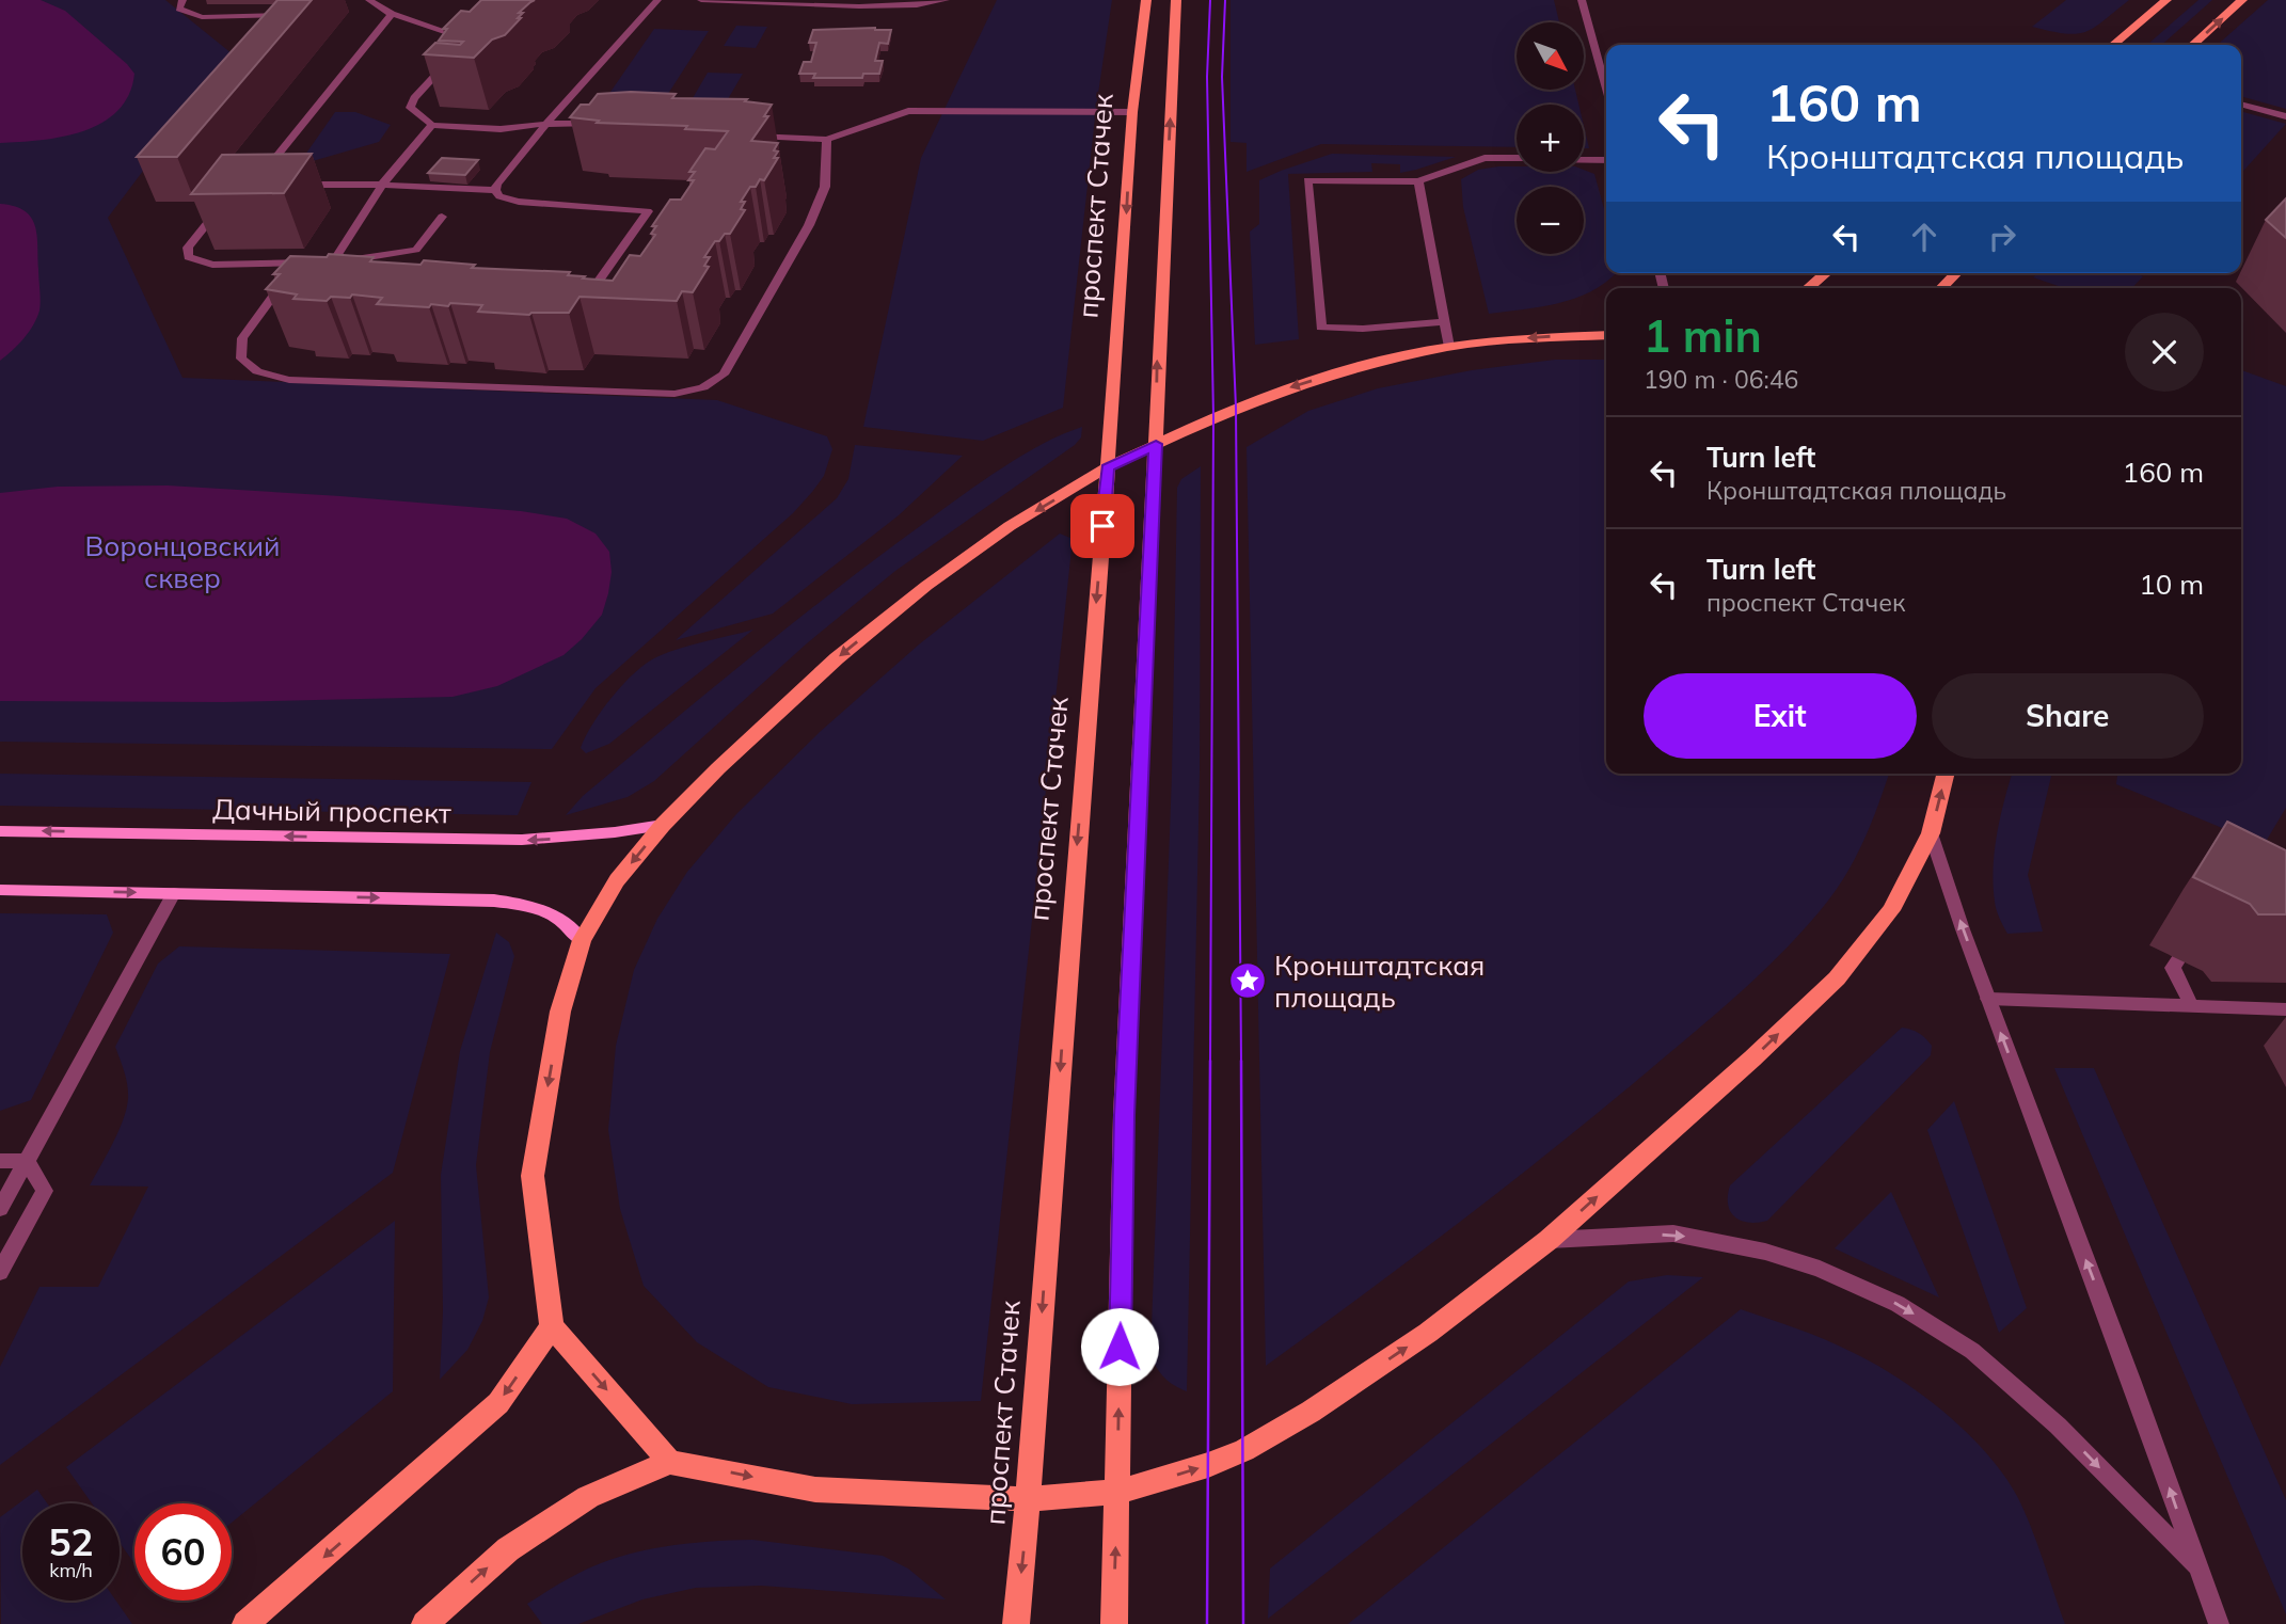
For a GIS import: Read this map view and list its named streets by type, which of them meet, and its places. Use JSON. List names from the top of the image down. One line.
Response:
{"streets":{"main road":["проспект Стачек","Дачный проспект"]},"parks":["Воронцовский сквер"],"places":{"place":["Кронштадтская площадь"]},"north":"bottom right","page":{"map_buttons":["+","−"],"turn":["160 m","Кронштадтская площадь"],"heading":["1 min","190 m · 06:46"],"list":[{"name":"Turn left","note":"Кронштадтская площадь","value":"160 m"},{"name":"Turn left","note":"проспект Стачек","value":"10 m"}],"buttons":["Exit","Share"],"speed":"52 km/h","limit":"60"}}
